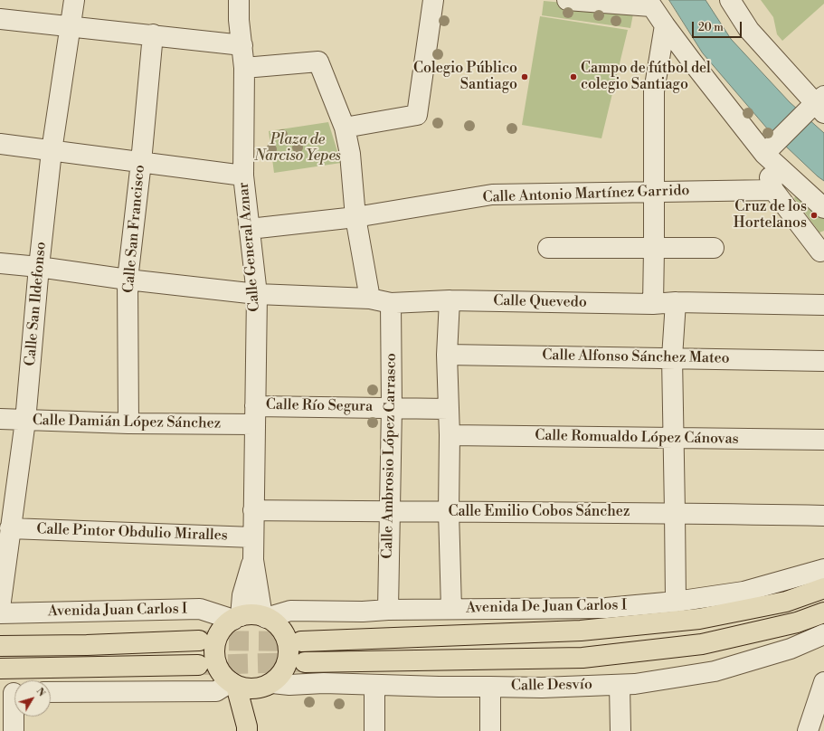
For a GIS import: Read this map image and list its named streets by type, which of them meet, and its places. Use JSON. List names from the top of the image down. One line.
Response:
{"streets":{"street":["Calle Antonio Martínez Garrido","Calle San Francisco","Calle General Aznar","Calle Quevedo","Calle San Ildefonso","Calle Alfonso Sánchez Mateo","Calle Río Segura","Calle Damián López Sánchez","Calle Romualdo López Cánovas","Calle Ambrosio López Carrasco","Calle Emilio Cobos Sánchez","Calle Pintor Obdulio Miralles","Avenida De Juan Carlos I","Avenida Juan Carlos I","Calle Desvío"]},"crossings":[["Calle Antonio Martínez Garrido","Calle General Aznar"],["Calle San Francisco","Calle Quevedo"],["Calle San Francisco","Calle Damián López Sánchez"],["Calle General Aznar","Calle Quevedo"],["Calle General Aznar","Calle Río Segura"],["Calle General Aznar","Calle Damián López Sánchez"],["Calle General Aznar","Calle Emilio Cobos Sánchez"],["Calle General Aznar","Calle Pintor Obdulio Miralles"],["Calle General Aznar","Avenida De Juan Carlos I"],["Calle General Aznar","Avenida Juan Carlos I"],["Calle General Aznar","Calle Desvío"],["Calle Quevedo","Calle San Ildefonso"],["Calle Quevedo","Calle Ambrosio López Carrasco"],["Calle San Ildefonso","Calle Damián López Sánchez"],["Calle San Ildefonso","Calle Pintor Obdulio Miralles"],["Calle Río Segura","Calle Damián López Sánchez"],["Calle Río Segura","Calle Ambrosio López Carrasco"],["Calle Ambrosio López Carrasco","Calle Emilio Cobos Sánchez"],["Calle Ambrosio López Carrasco","Avenida De Juan Carlos I"],["Avenida De Juan Carlos I","Avenida Juan Carlos I"],["Avenida De Juan Carlos I","Calle Desvío"],["Avenida Juan Carlos I","Calle Desvío"]],"parks":["Plaza de Narciso Yepes"],"places":["Colegio Público Santiago","Campo de fútbol del colegio Santiago","Cruz de los Hortelanos"],"scale_bar":"20 m","north":"top right"}
